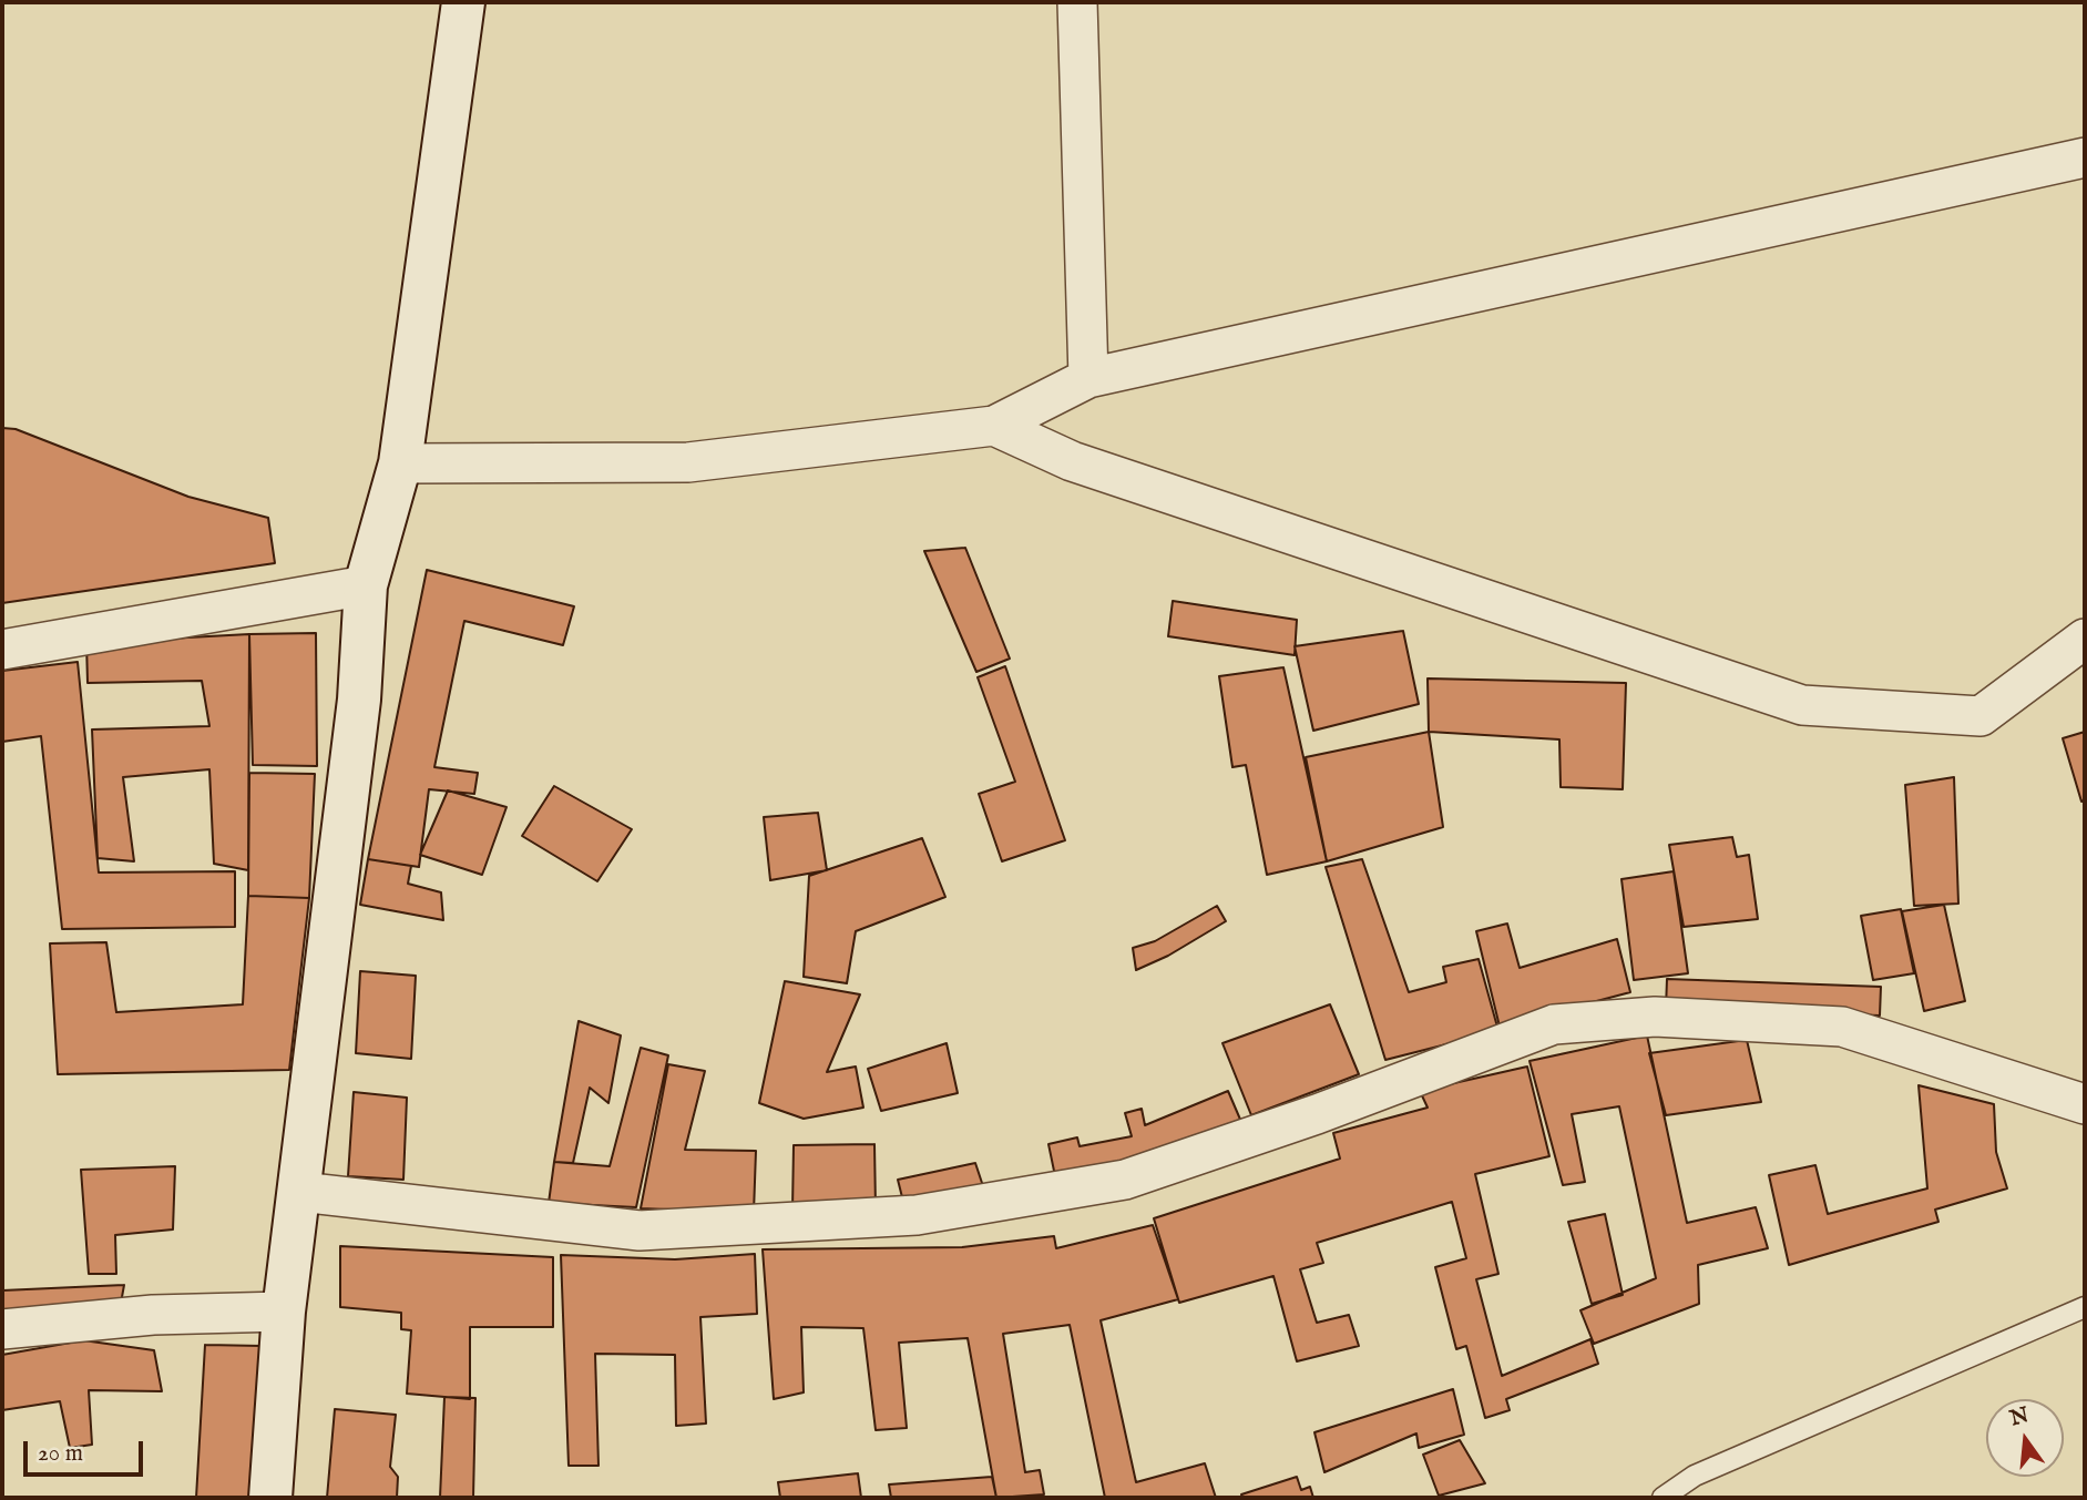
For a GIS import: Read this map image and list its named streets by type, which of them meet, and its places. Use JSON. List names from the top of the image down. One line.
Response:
{"scale_bar":"20 m","north":"top"}
